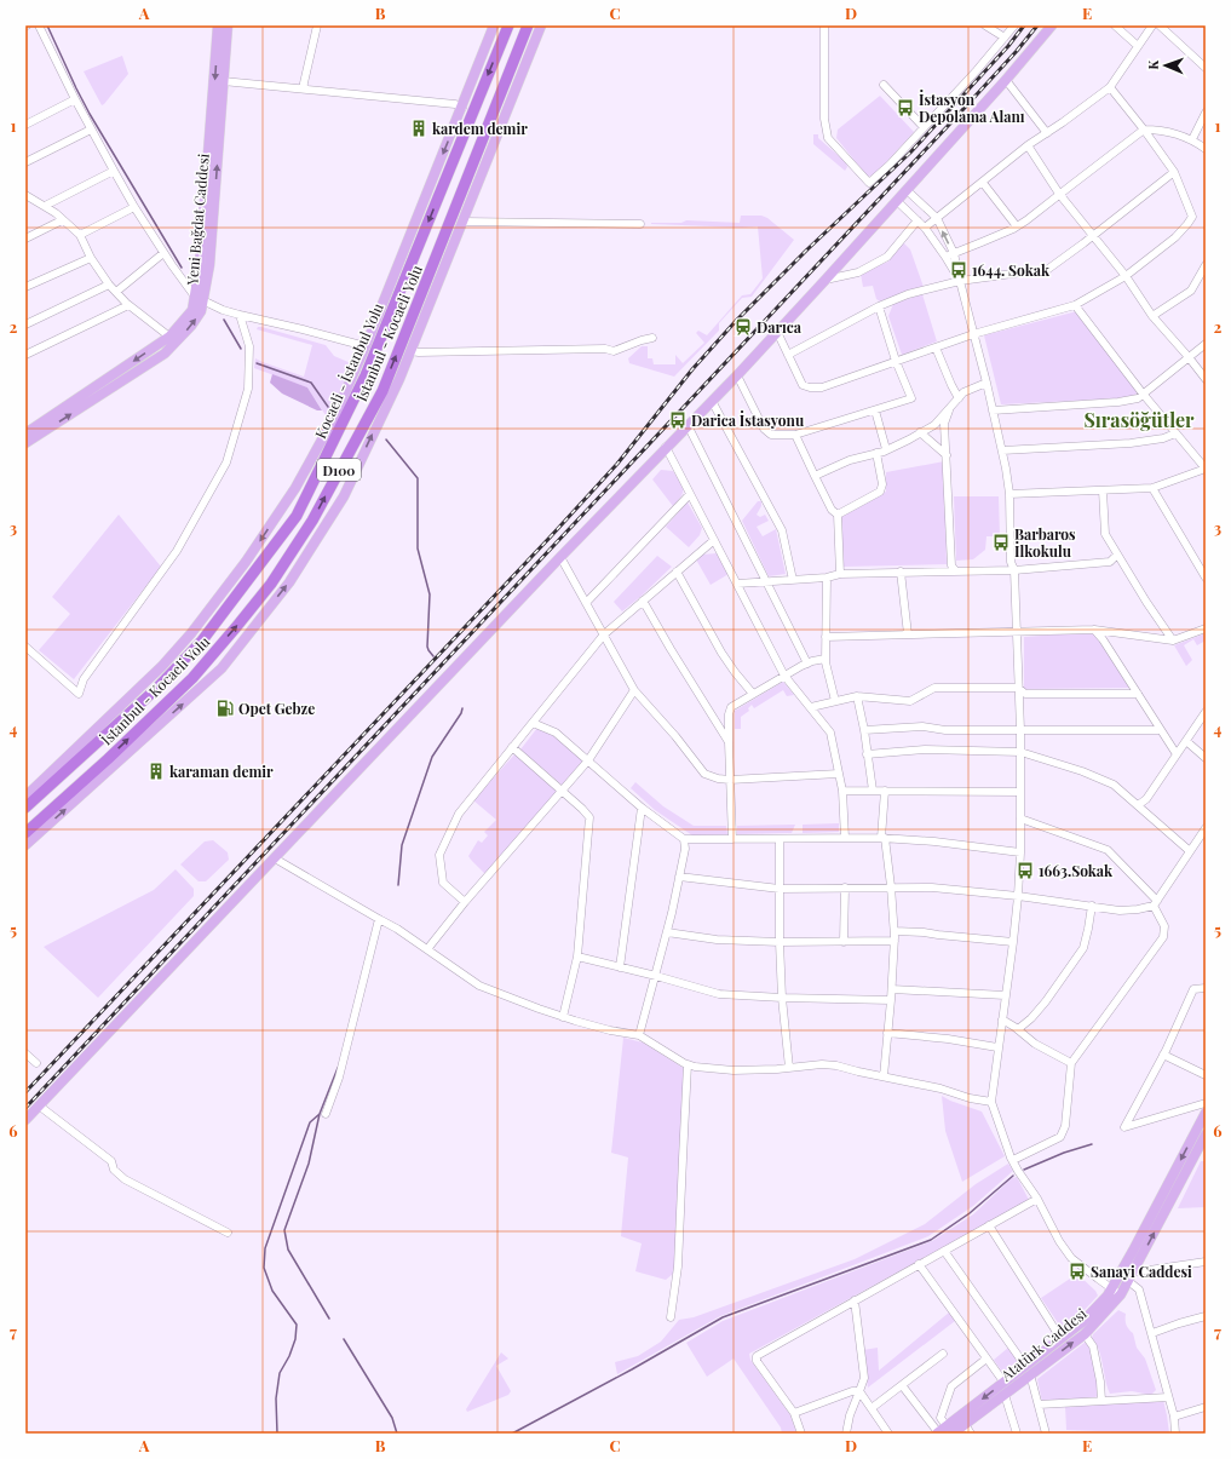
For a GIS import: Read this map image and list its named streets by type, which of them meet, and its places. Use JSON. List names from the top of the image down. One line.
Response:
{"streets":{"highway":["İstanbul - Kocaeli Yolu","Kocaeli - İstanbul Yolu","D100"],"main road":["Yeni Bağdat Caddesi","Atatürk Caddesi"]},"one_way":["İstanbul - Kocaeli Yolu","Kocaeli - İstanbul Yolu"],"districts":["Sırasöğütler"],"places":{"bus stop":["İstasyon Depolama Alanı","1644. Sokak","Darica İstasyonu","Barbaros İlkokulu","1663.Sokak","Sanayi Caddesi"],"building":["kardem demir","karaman demir"],"station":["Darıca"],"fuel station":["Opet Gebze"]},"north":"left","grid":{"columns":["A","B","C","D","E"],"rows":["1","2","3","4","5","6","7"]}}
